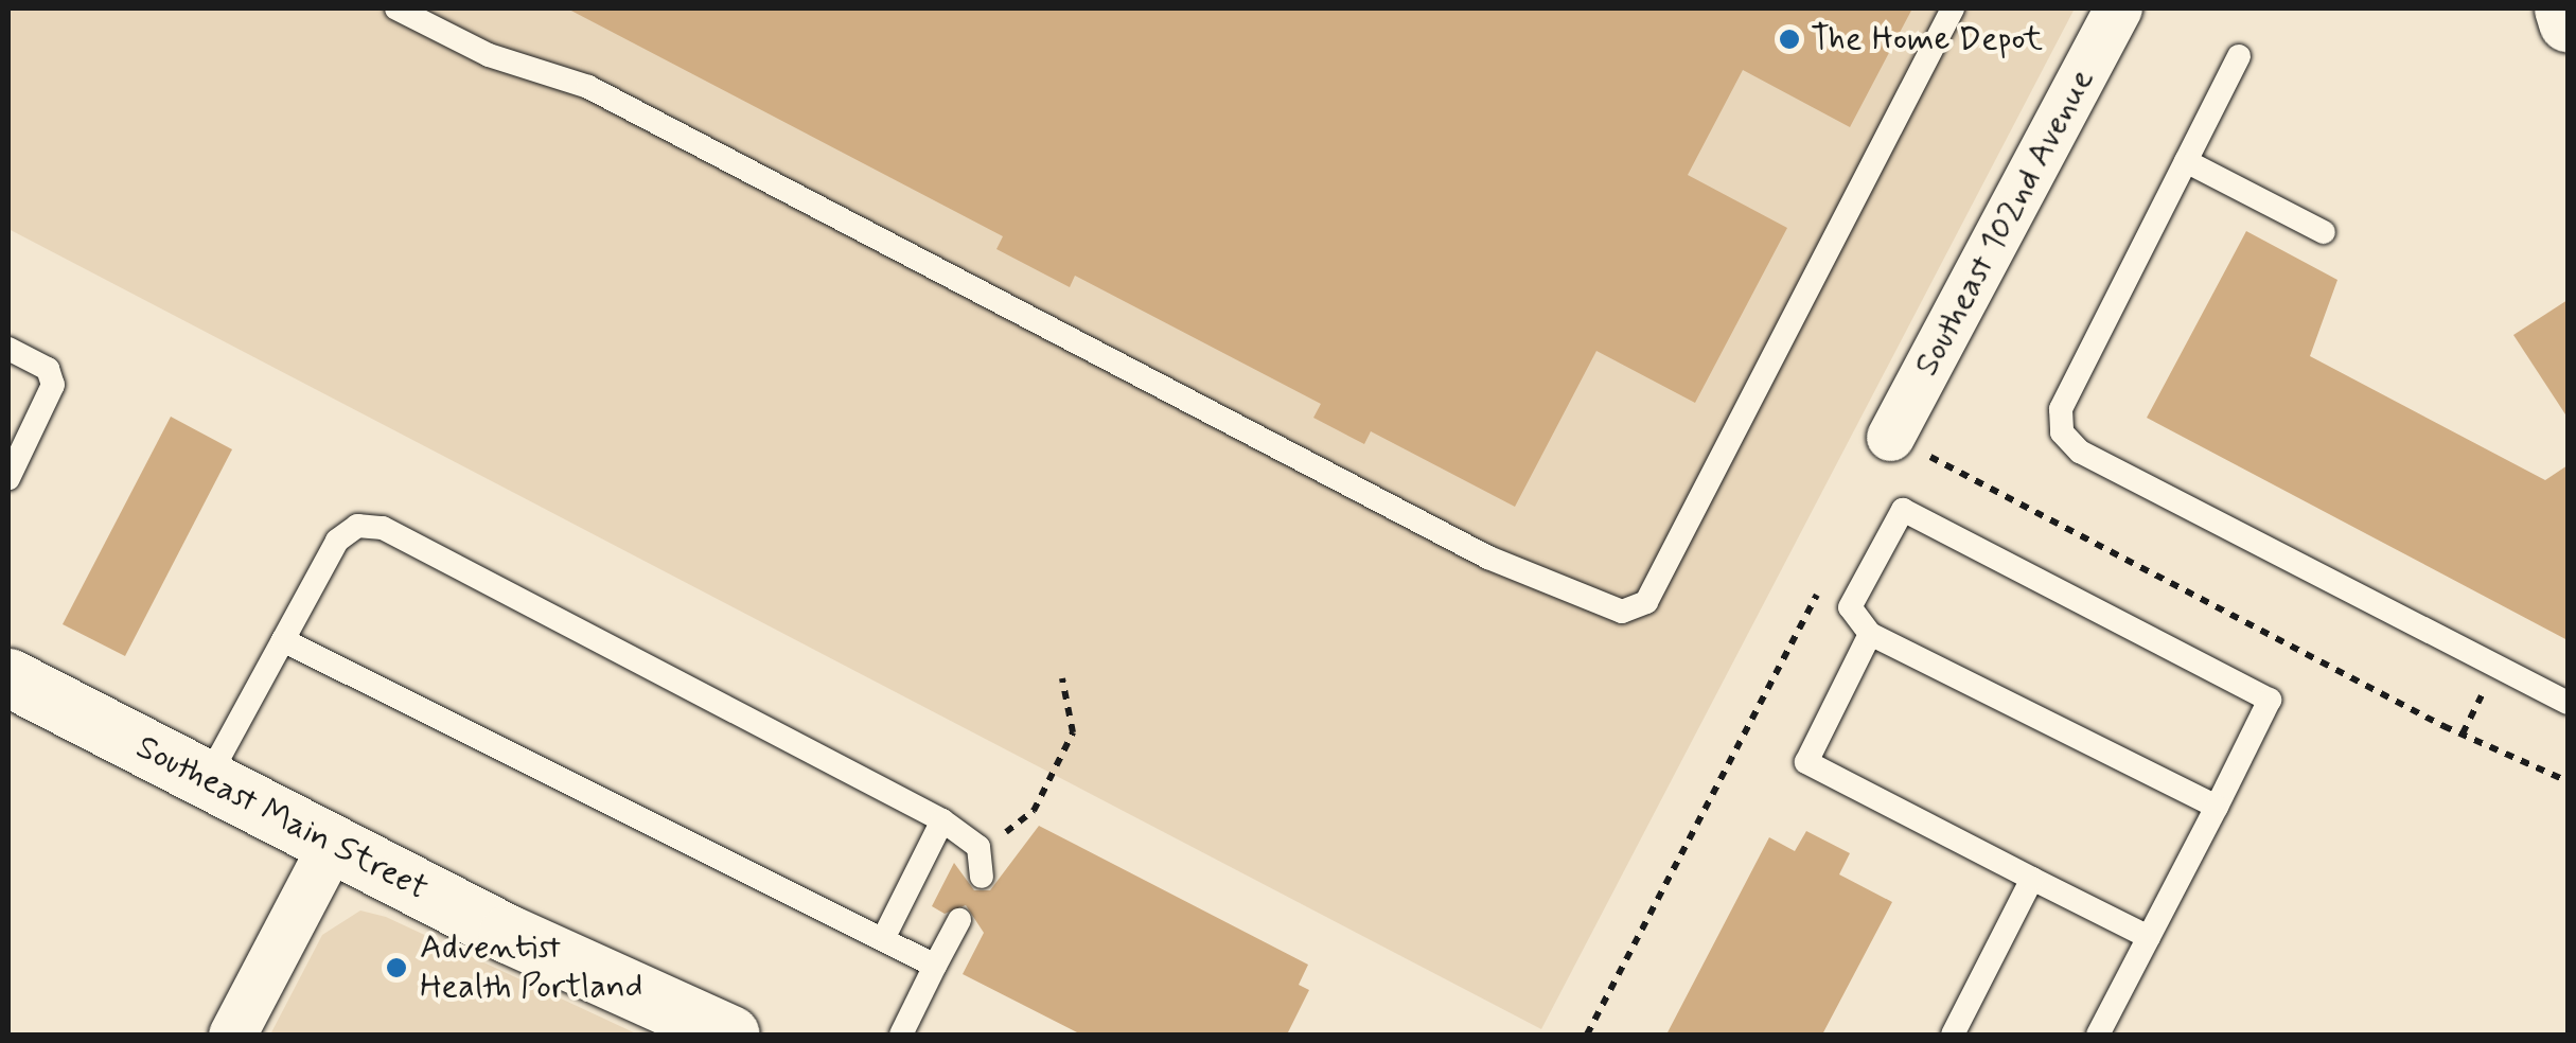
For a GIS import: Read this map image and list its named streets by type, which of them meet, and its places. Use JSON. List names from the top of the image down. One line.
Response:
{"streets":{"street":["Southeast 102nd Avenue","Southeast Main Street"]},"places":["The Home Depot","Adventist Health Portland"]}
